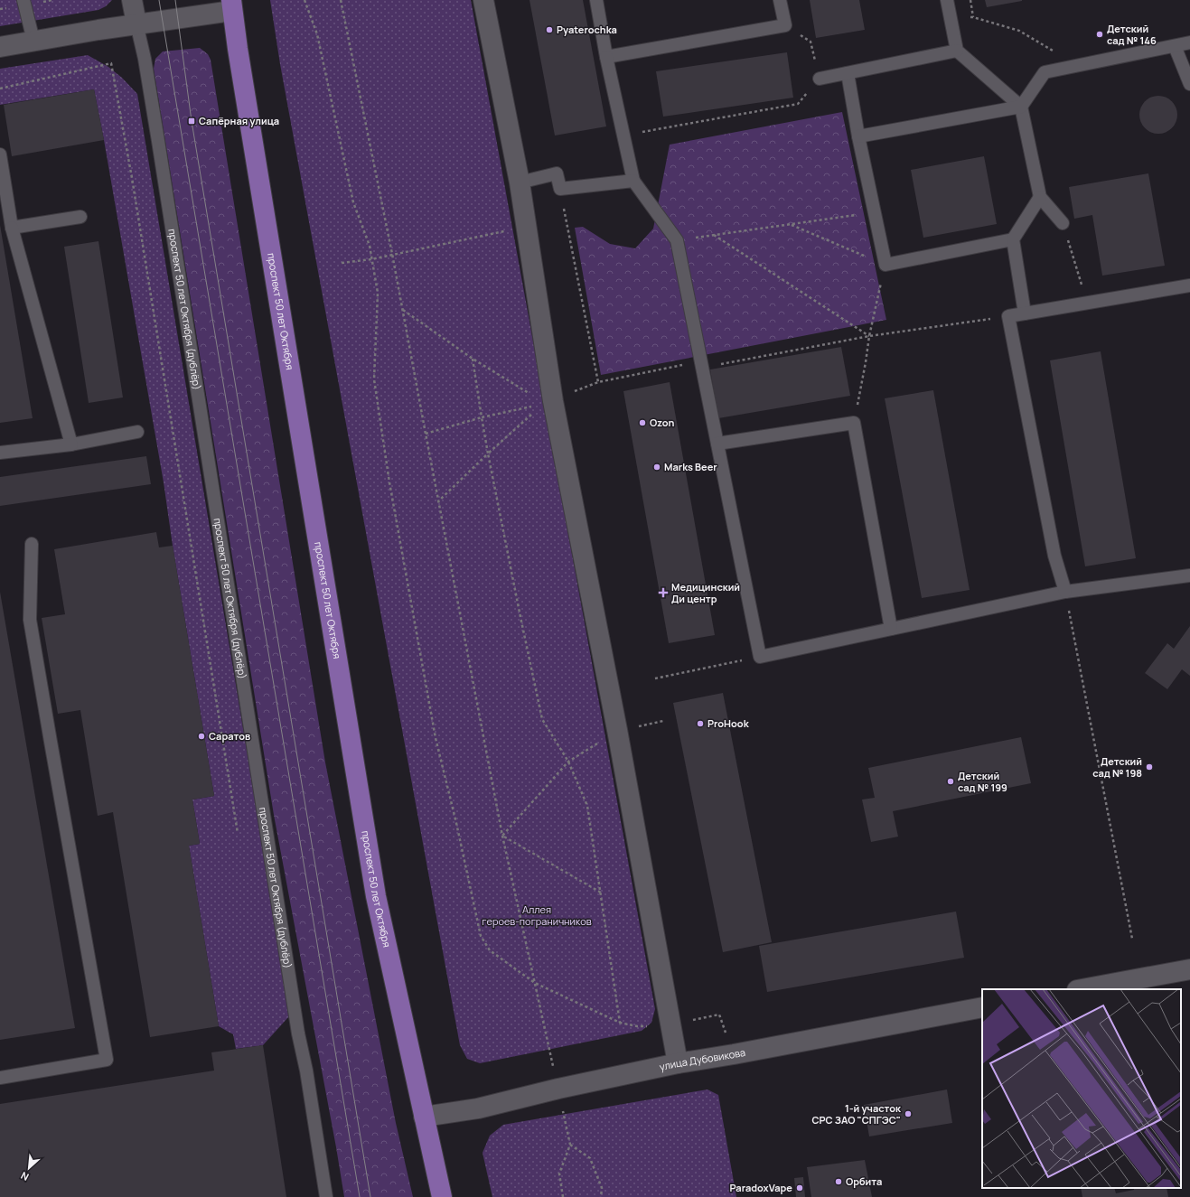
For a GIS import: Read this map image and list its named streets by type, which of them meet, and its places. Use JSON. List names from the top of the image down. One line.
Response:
{"streets":{"main road":["проспект 50 лет Октября"],"street":["проспект 50 лет Октября (дублёр)","улица Дубовикова"]},"crossings":[["проспект 50 лет Октября","улица Дубовикова"]],"parks":["Аллея героев-пограничников"],"places":{"other":["Pyaterochka","Детский сад № 146","Ozon","Marks Beer","ProHook","Саратов","Детский сад № 198","Детский сад № 199","1-й участок СРС ЗАО \"СПГЭС\"","Орбита","ParadoxVape"],"transit":["Сапёрная улица"],"health":["Медицинский Ди центр"]},"north":"bottom left"}
